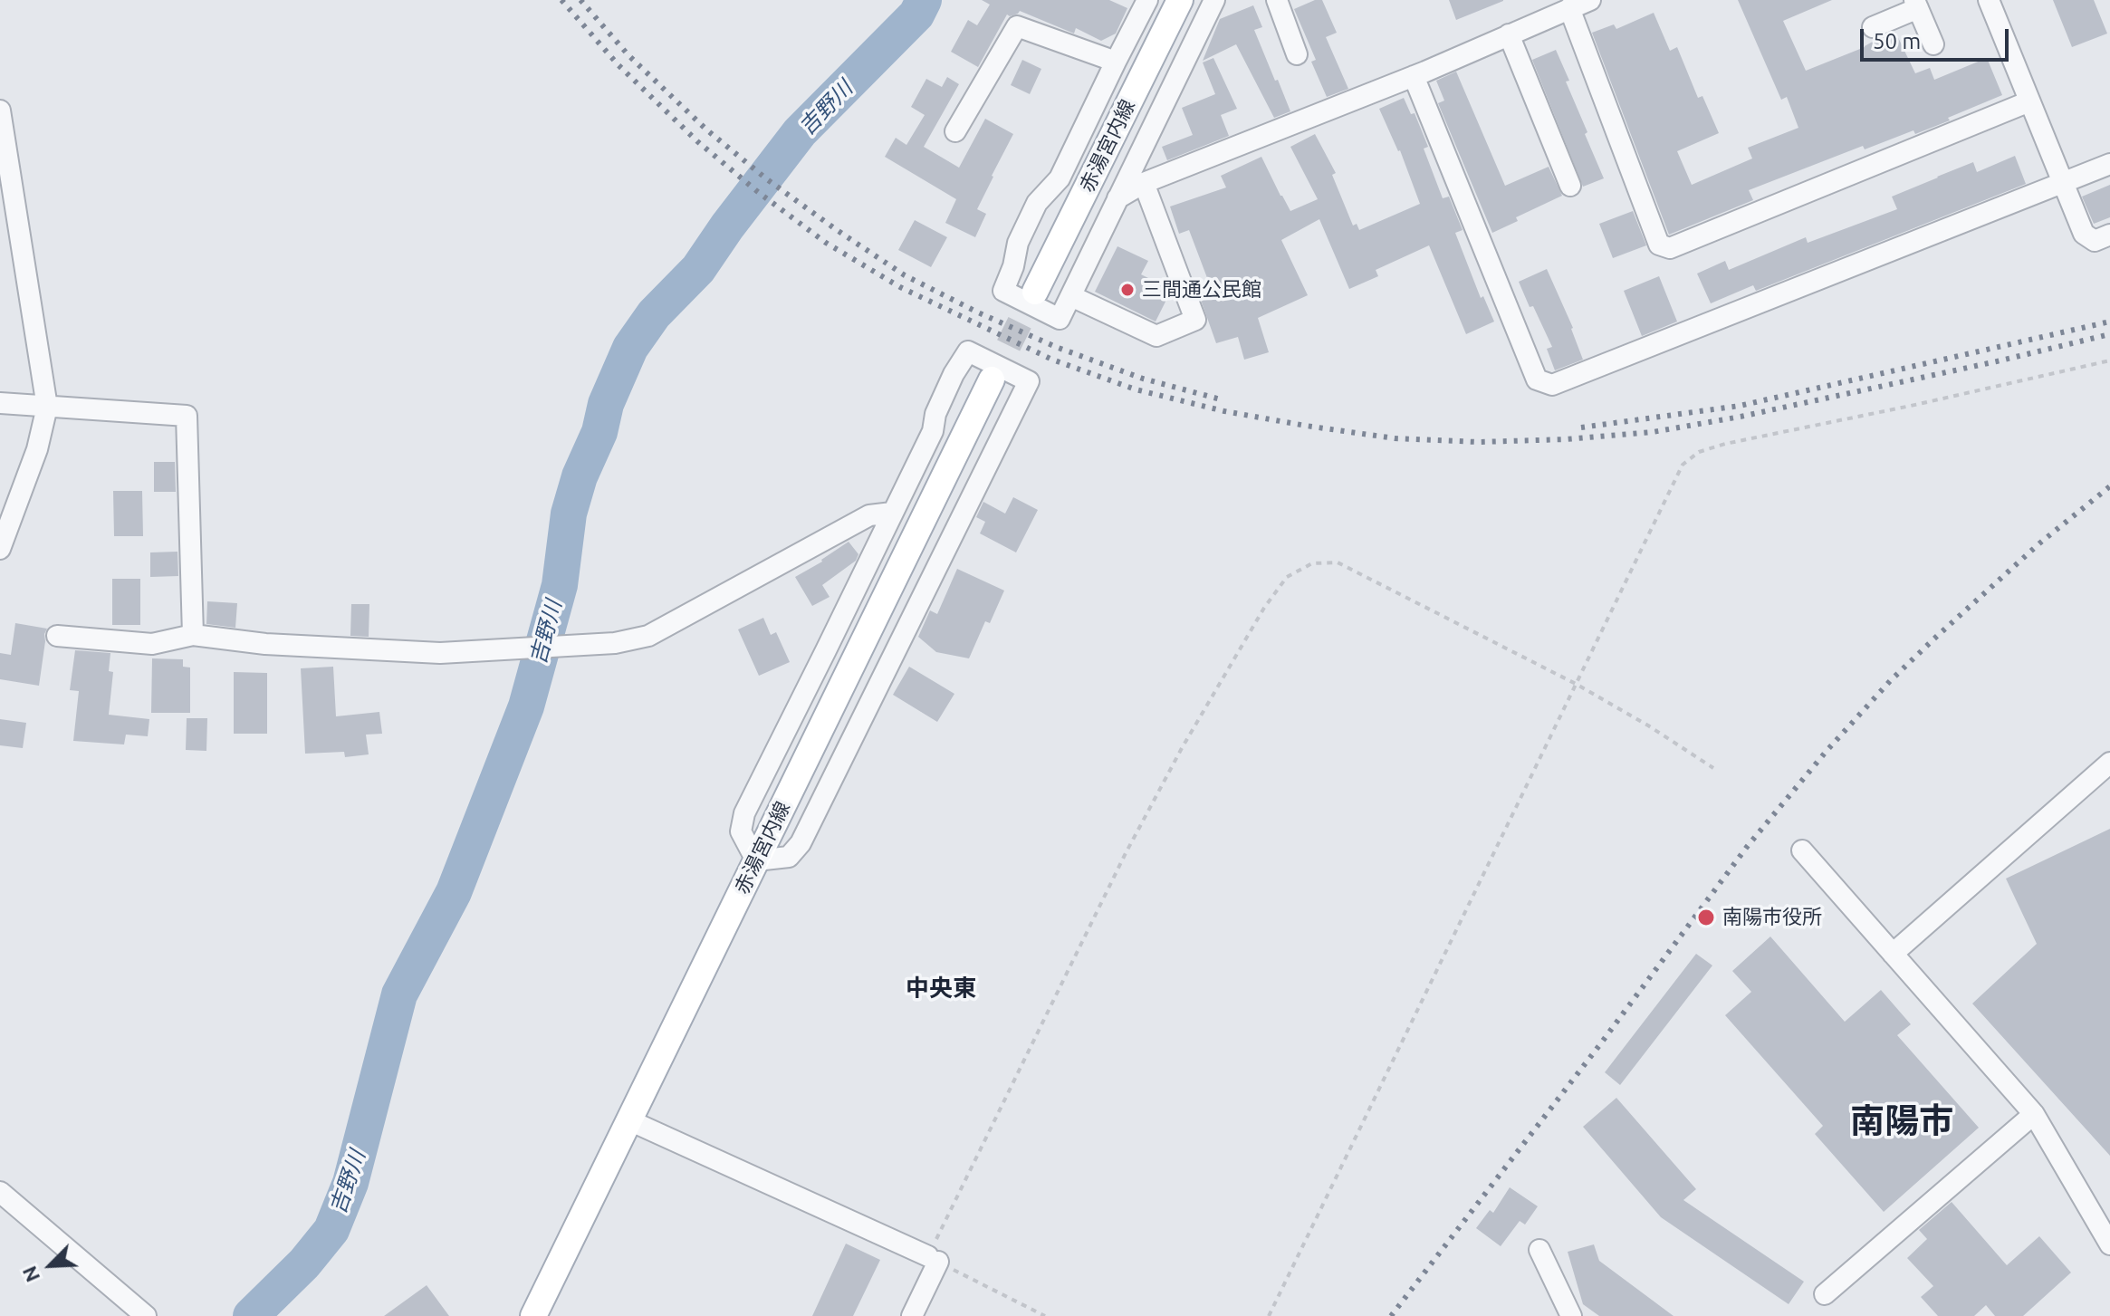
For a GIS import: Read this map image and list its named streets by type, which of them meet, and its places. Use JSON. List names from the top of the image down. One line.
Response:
{"streets":{"main road":["赤湯宮内線"]},"districts":["中央東","南陽市"],"water":["吉野川"],"places":["三間通公民館","南陽市役所"],"scale_bar":"50 m","north":"bottom left"}
